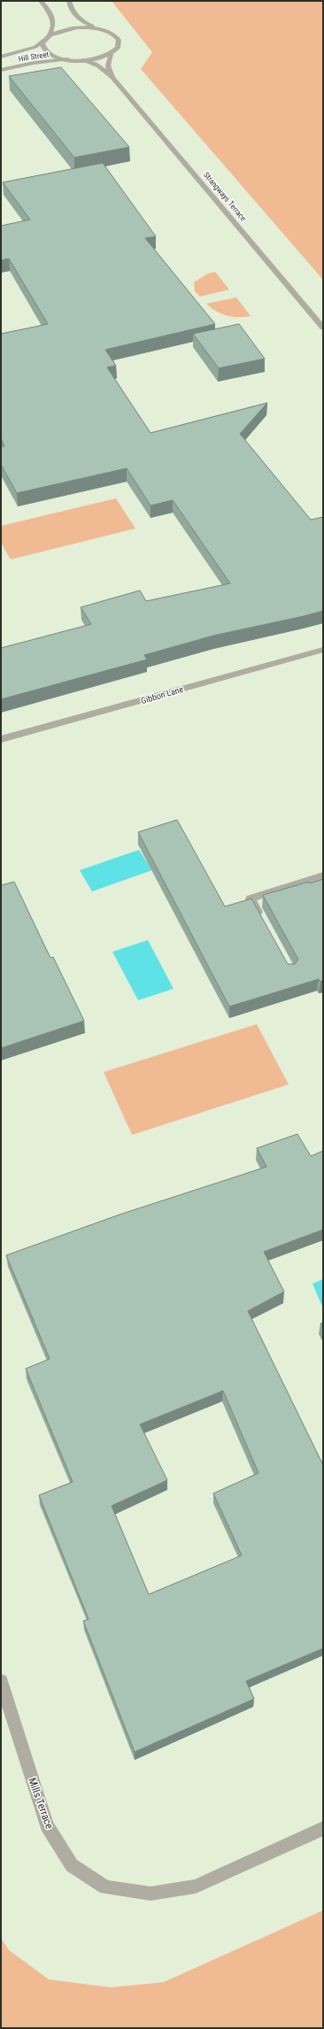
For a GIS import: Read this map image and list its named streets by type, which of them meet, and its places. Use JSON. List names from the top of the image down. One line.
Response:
{"streets":{"street":["Hill Street","Strangways Terrace","Gibbon Lane","Mills Terrace"]}}
